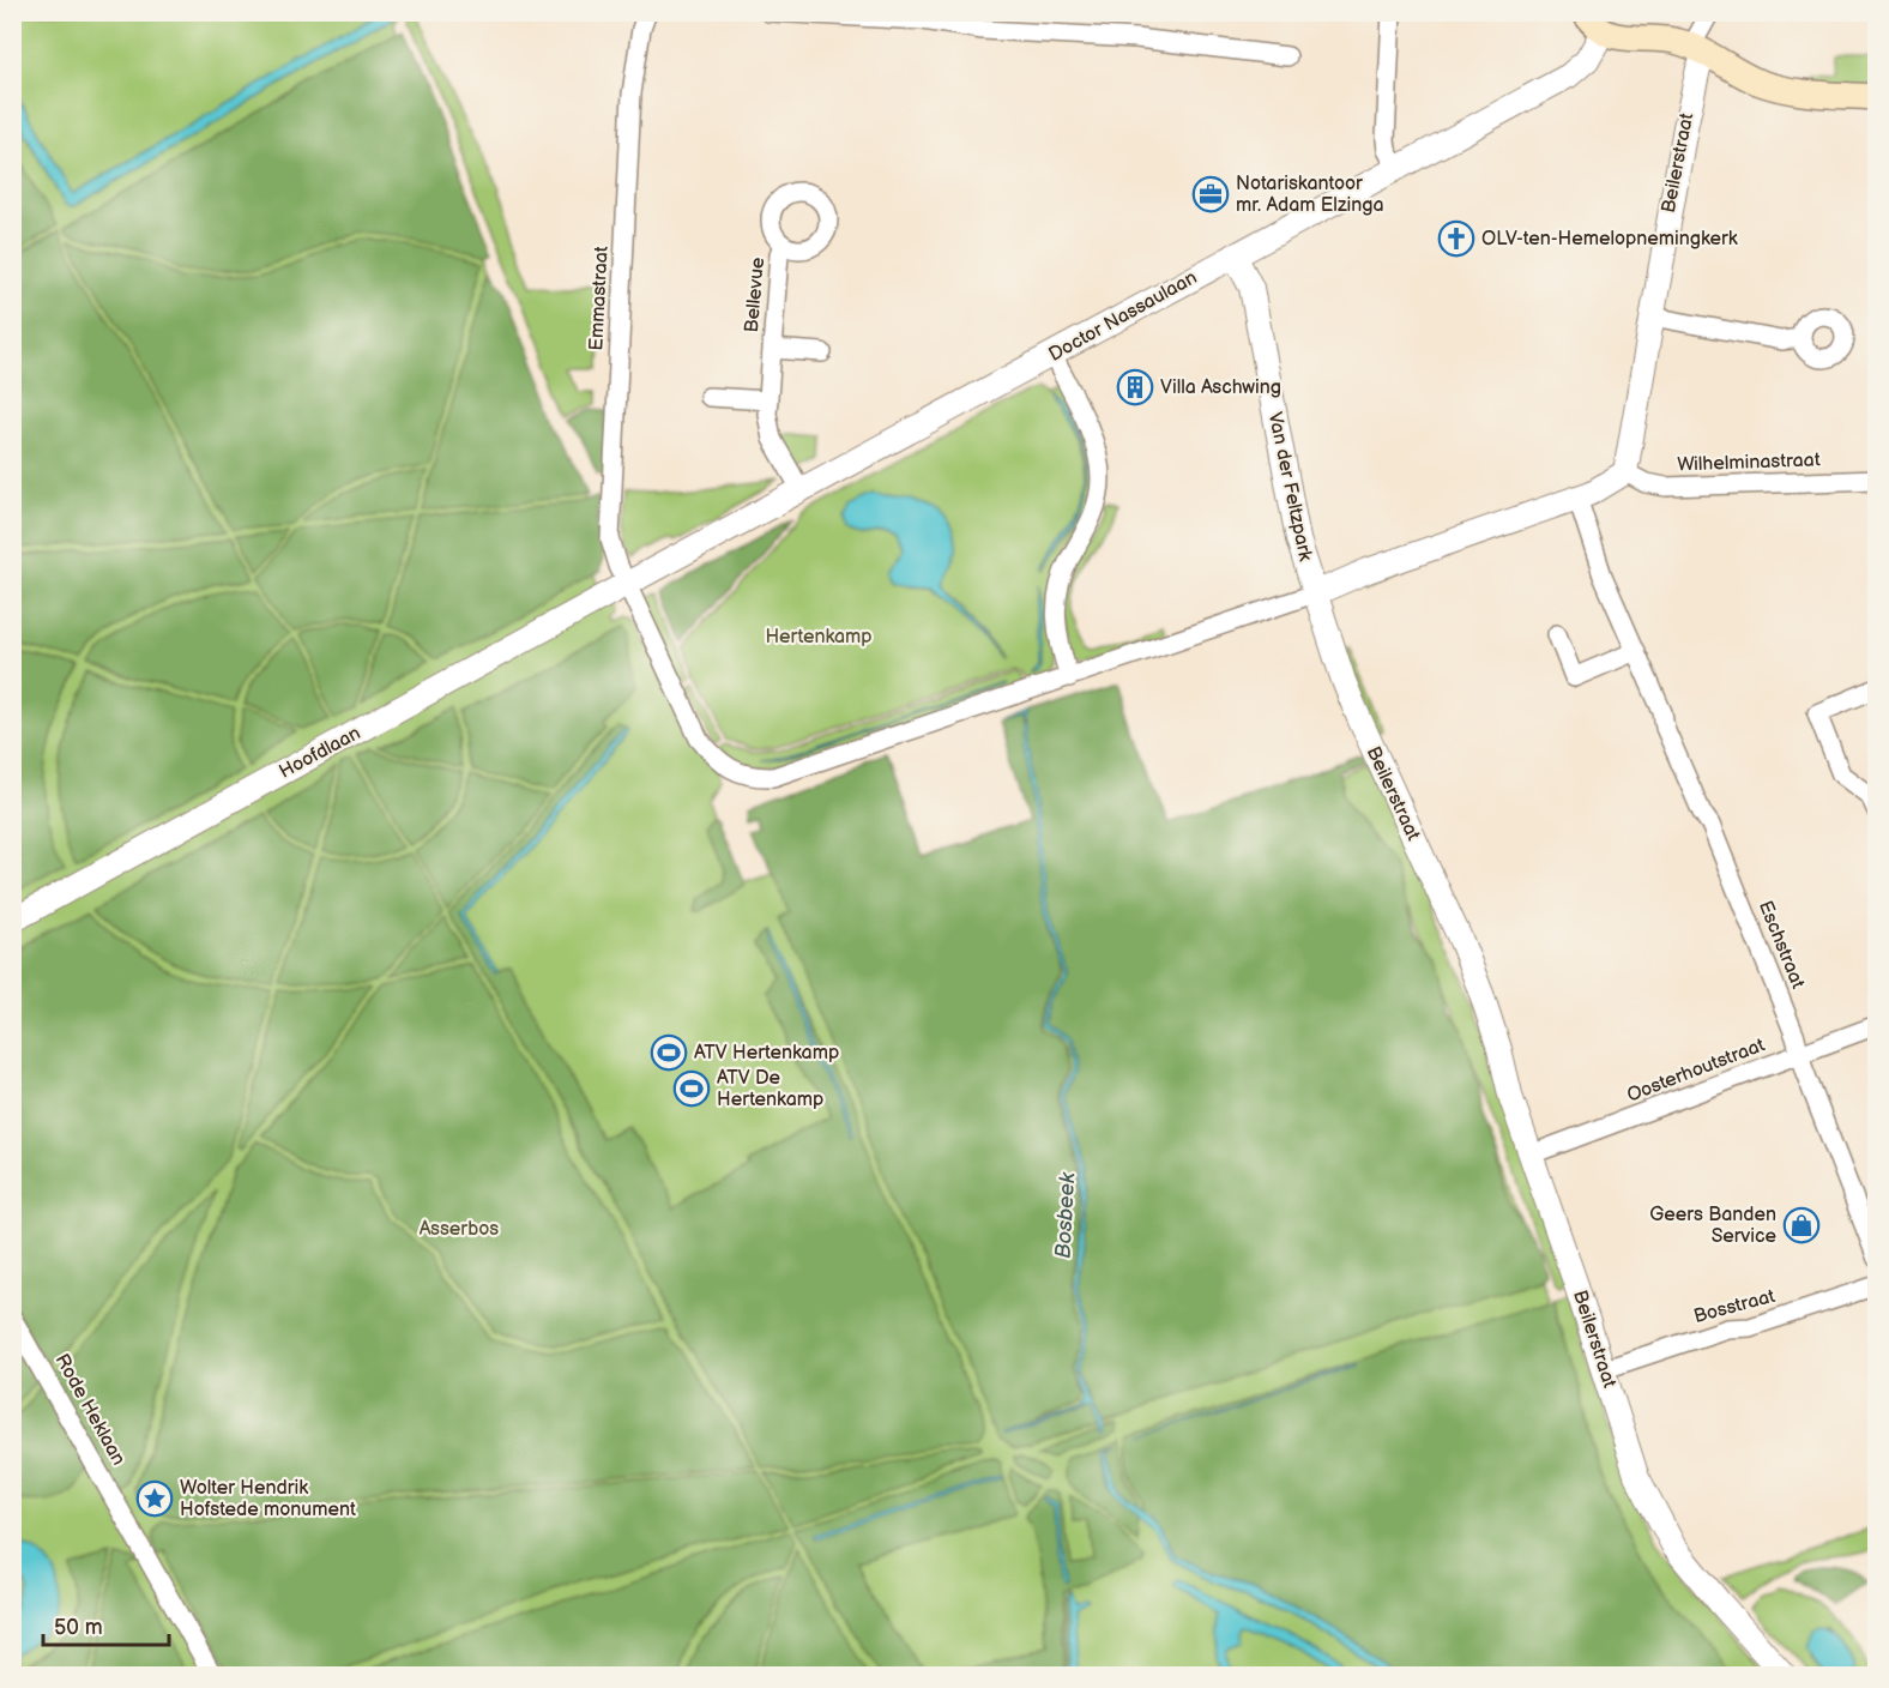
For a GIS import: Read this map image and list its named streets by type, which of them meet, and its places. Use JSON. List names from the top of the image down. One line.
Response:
{"streets":{"street":["Beilerstraat","Bellevue","Emmastraat","Doctor Nassaulaan","Wilhelminastraat","Van der Feltzpark","Hoofdlaan","Eschstraat","Oosterhoutstraat","Bosstraat","Rode Heklaan"]},"crossings":[["Beilerstraat","Wilhelminastraat"],["Beilerstraat","Van der Feltzpark"],["Beilerstraat","Oosterhoutstraat"],["Beilerstraat","Bosstraat"],["Bellevue","Doctor Nassaulaan"],["Emmastraat","Doctor Nassaulaan"],["Emmastraat","Hoofdlaan"],["Doctor Nassaulaan","Van der Feltzpark"],["Doctor Nassaulaan","Hoofdlaan"],["Eschstraat","Oosterhoutstraat"]],"water":["Bosbeek"],"parks":["Hertenkamp","Asserbos"],"places":{"office":["Notariskantoor mr. Adam Elzinga"],"church":["OLV-ten-Hemelopnemingkerk"],"building":["Villa Aschwing"],"sports":["ATV Hertenkamp","ATV De Hertenkamp"],"shop":["Geers Banden Service"],"place":["Wolter Hendrik Hofstede monument"]},"scale_bar":"50 m"}
